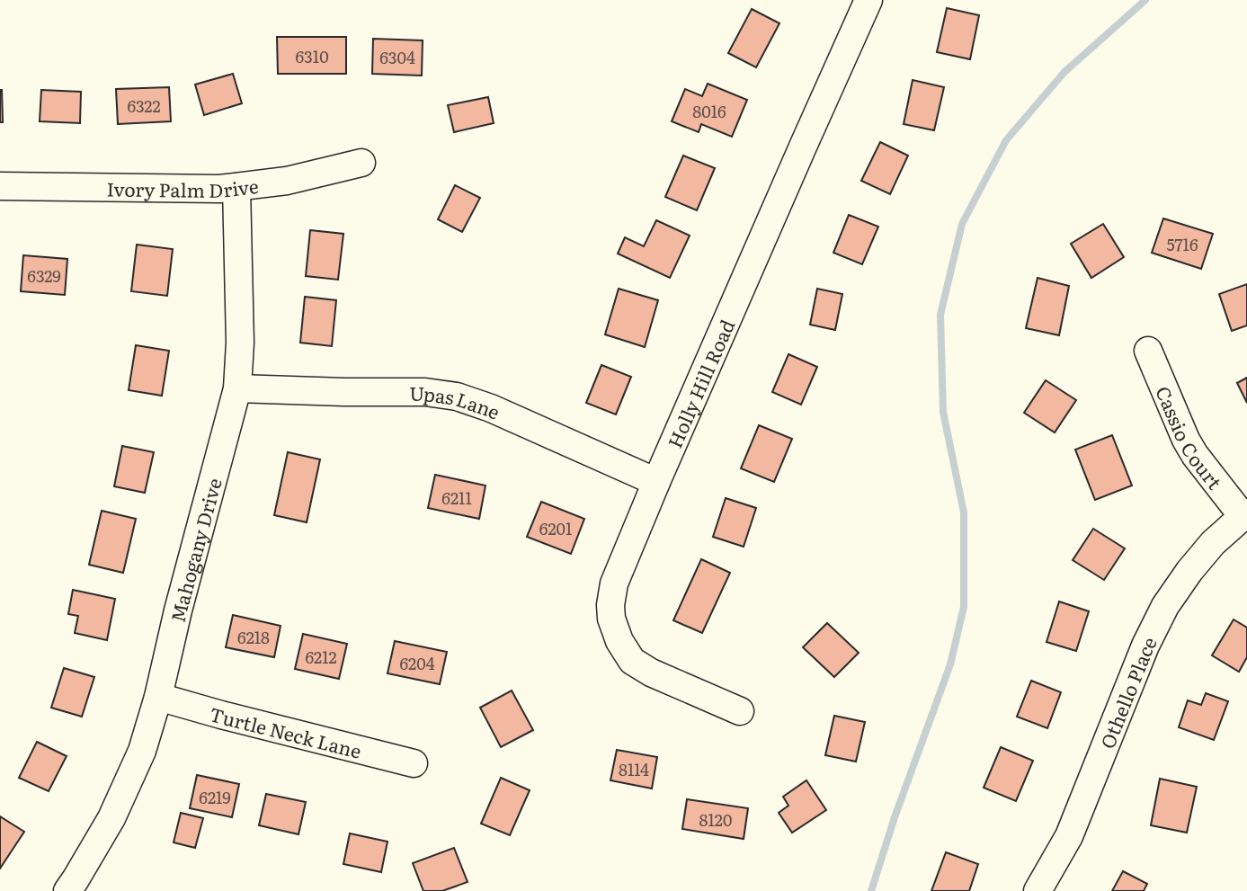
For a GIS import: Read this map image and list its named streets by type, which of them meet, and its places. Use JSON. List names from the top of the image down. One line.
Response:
{"streets":{"street":["Ivory Palm Drive","Holly Hill Road","Upas Lane","Cassio Court","Mahogany Drive","Othello Place","Turtle Neck Lane"]},"crossings":[["Ivory Palm Drive","Mahogany Drive"],["Holly Hill Road","Upas Lane"],["Upas Lane","Mahogany Drive"],["Cassio Court","Othello Place"],["Mahogany Drive","Turtle Neck Lane"]],"house_numbers":["6310","6304","6322","8016","5716","6329","6211","6201","6218","6212","6204","8114","6219","8120"]}
